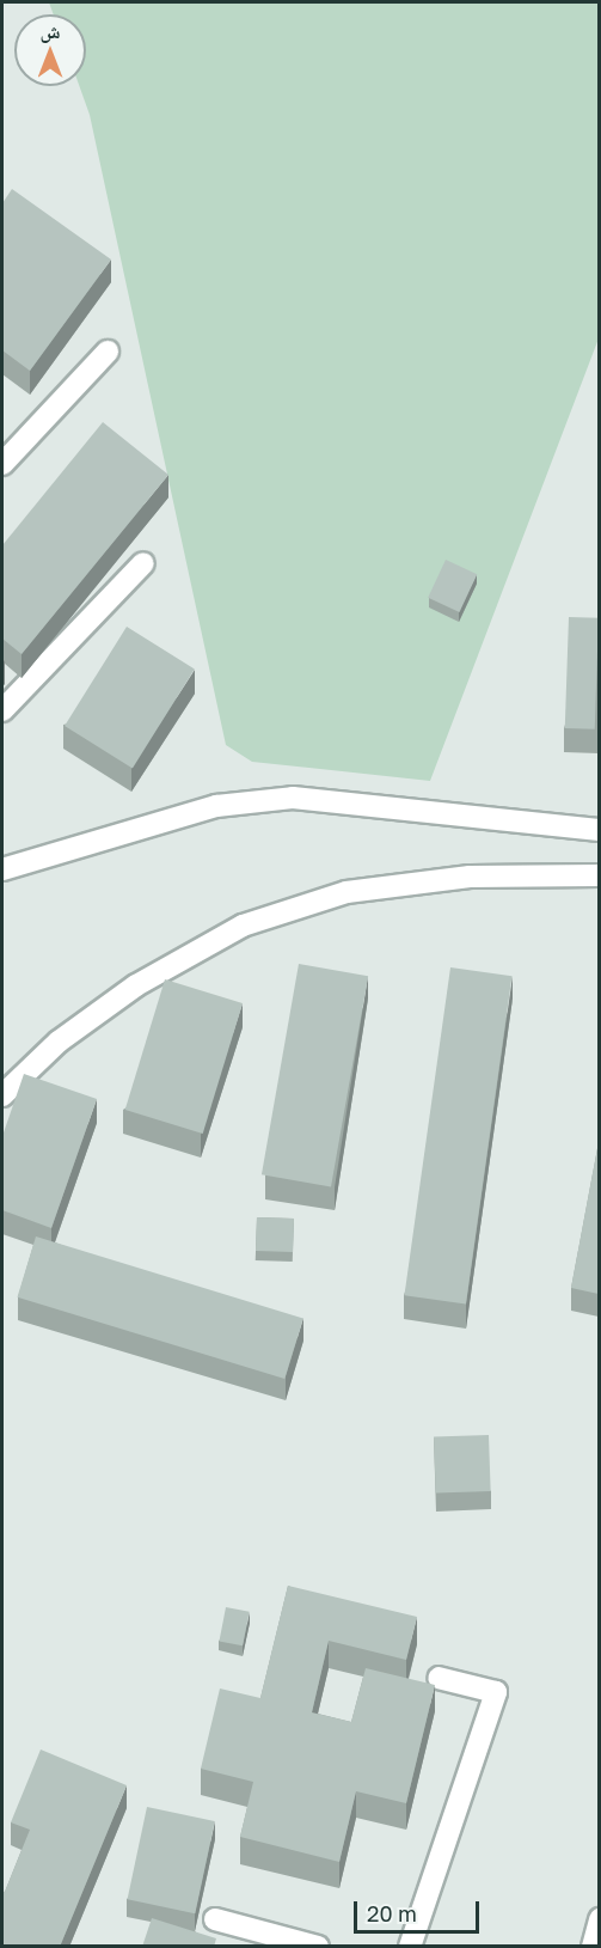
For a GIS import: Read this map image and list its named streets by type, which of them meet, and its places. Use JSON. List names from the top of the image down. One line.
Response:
{"scale_bar":"20 m","north":"top"}
